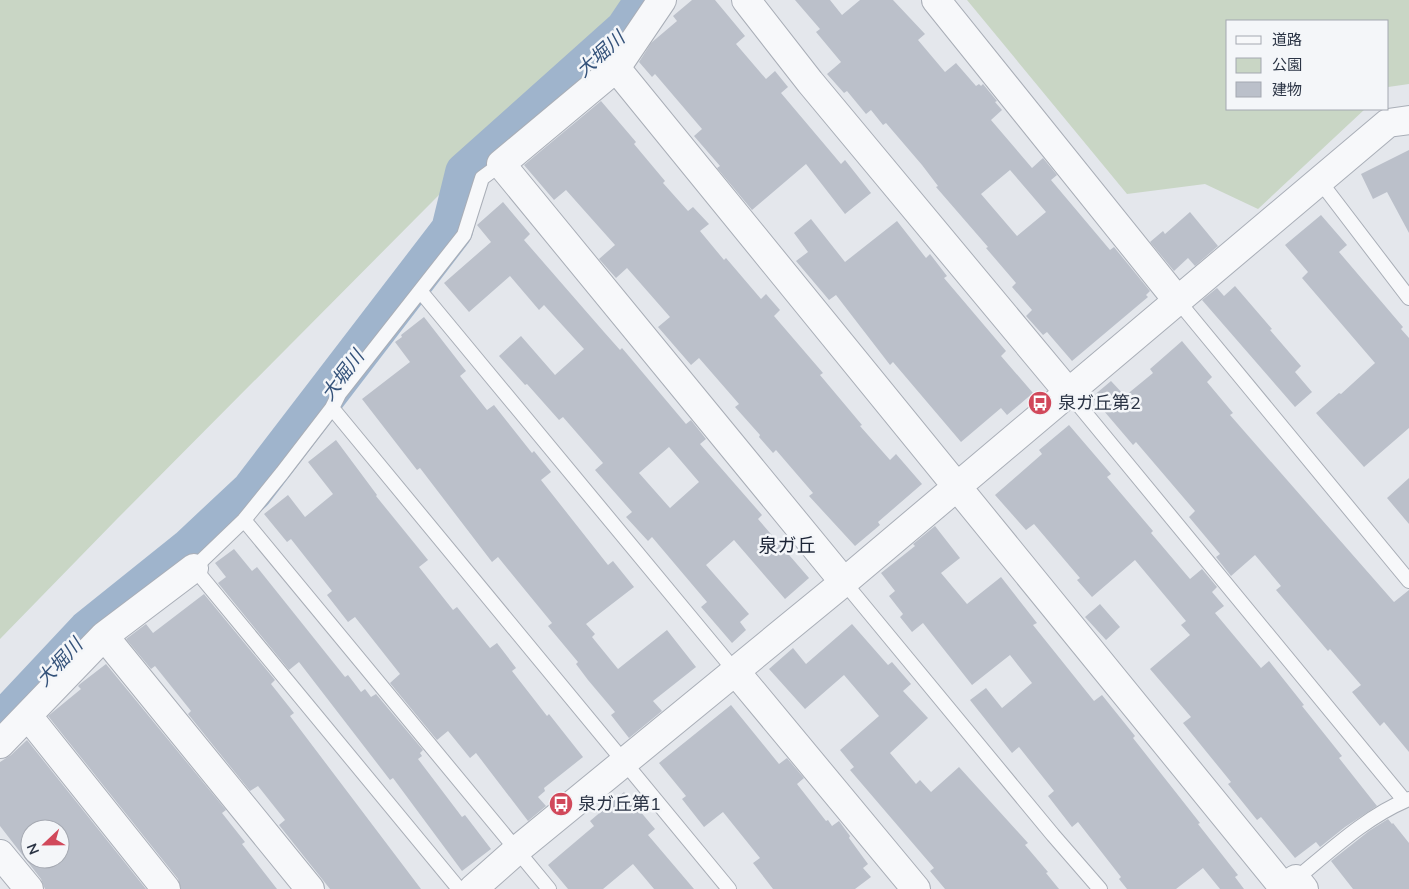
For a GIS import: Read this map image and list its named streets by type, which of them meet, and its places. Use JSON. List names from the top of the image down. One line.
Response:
{"districts":["泉ガ丘"],"water":["大堀川"],"places":{"bus stop":["泉ガ丘第2","泉ガ丘第1"]},"legend":["道路","公園","建物"],"north":"left"}
